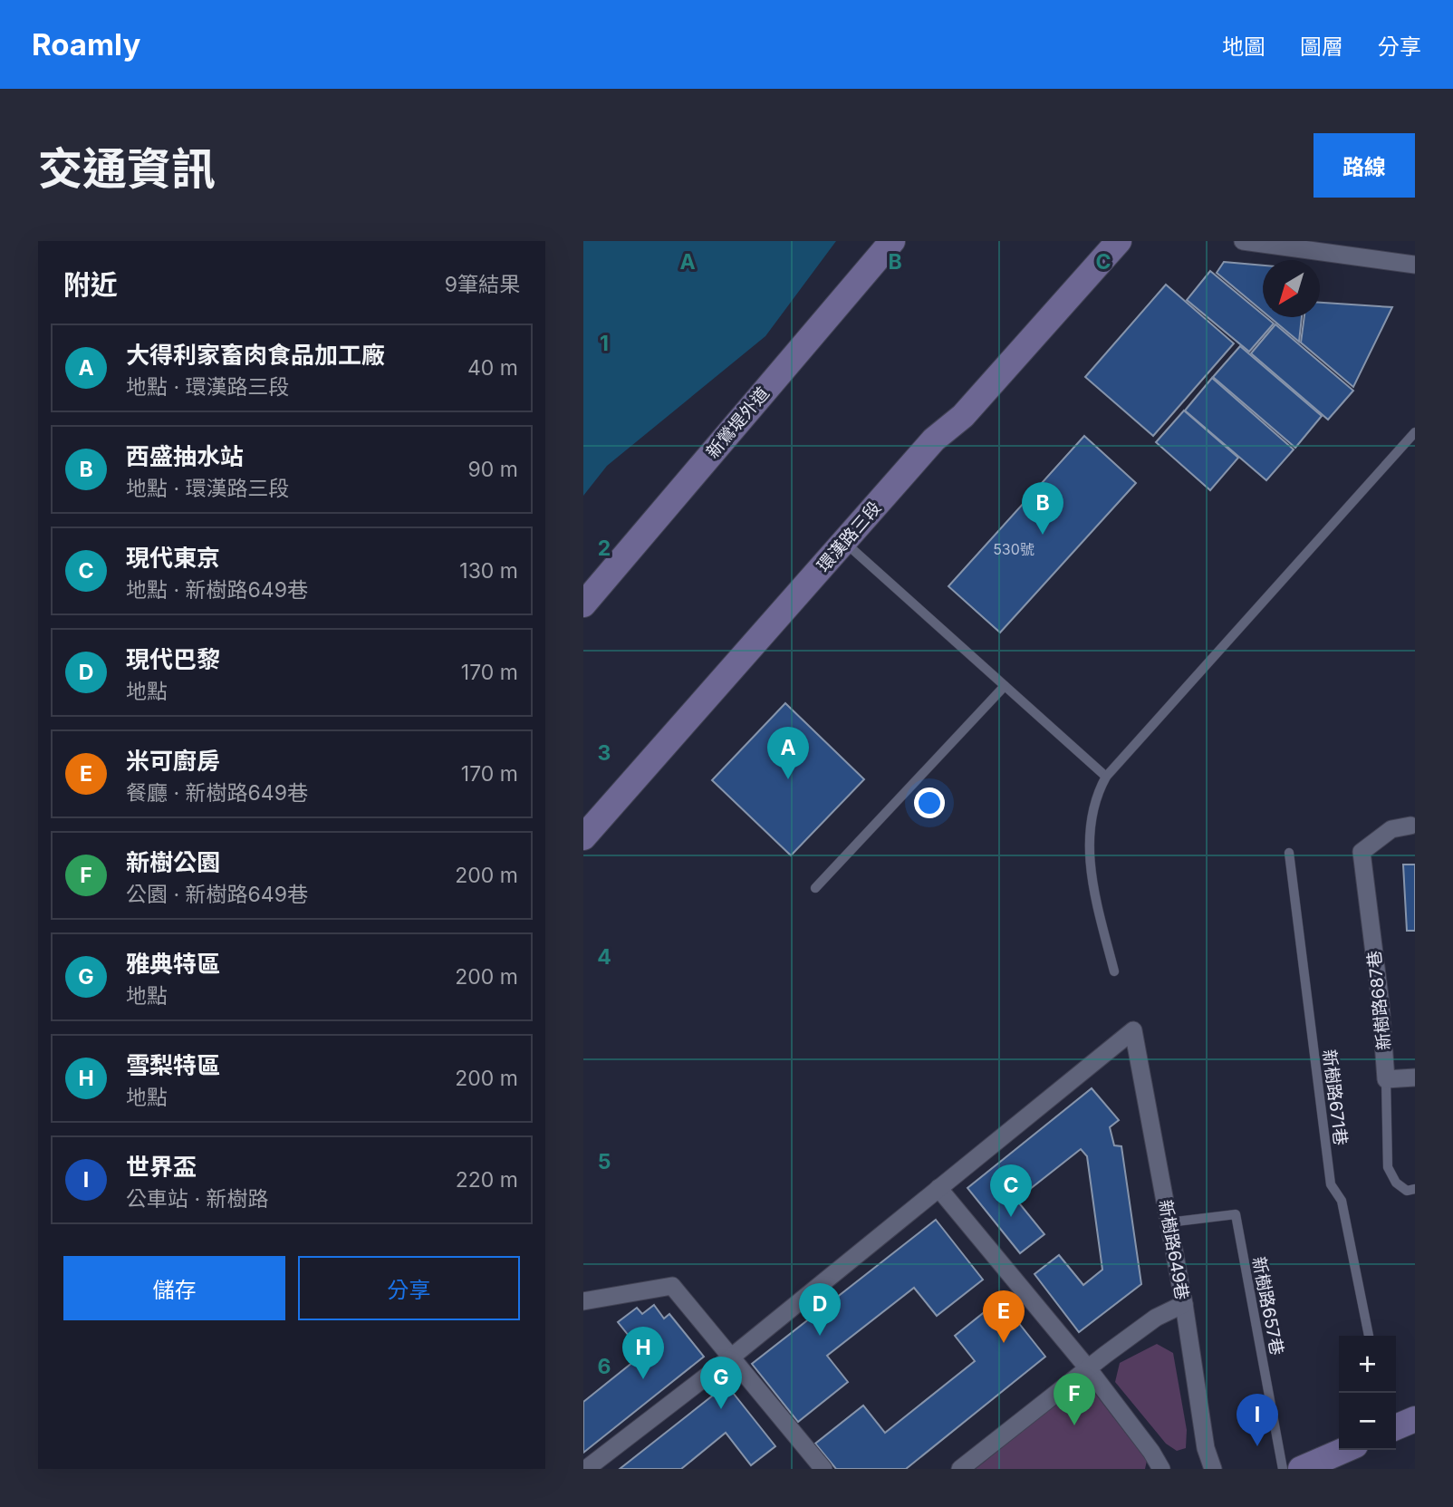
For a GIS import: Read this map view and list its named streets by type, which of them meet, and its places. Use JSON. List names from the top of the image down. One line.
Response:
{"streets":{"street":["新鶯堤外道","環漢路三段","新樹路687巷","新樹路649巷"],"lane":["新樹路671巷","新樹路657巷"]},"crossings":[["新樹路649巷","新樹路657巷"]],"house_numbers":["530號"],"north":"bottom left","page":{"header":"Roamly","nav":["地圖","圖層","分享"],"title":"交通資訊","buttons":["路線",["儲存","分享"]],"heading":["附近","9筆結果"],"list":[{"mark":"A","name":"大得利家畜肉食品加工廠","note":"地點 · 環漢路三段","value":"40 m"},{"mark":"B","name":"西盛抽水站","note":"地點 · 環漢路三段","value":"90 m"},{"mark":"C","name":"現代東京","note":"地點 · 新樹路649巷","value":"130 m"},{"mark":"D","name":"現代巴黎","note":"地點","value":"170 m"},{"mark":"E","name":"米可廚房","note":"餐廳 · 新樹路649巷","value":"170 m"},{"mark":"F","name":"新樹公園","note":"公園 · 新樹路649巷","value":"200 m"},{"mark":"G","name":"雅典特區","note":"地點","value":"200 m"},{"mark":"H","name":"雪梨特區","note":"地點","value":"200 m"},{"mark":"I","name":"世界盃","note":"公車站 · 新樹路","value":"220 m"}],"pins":["B","A","C","D","E","H","G","F","I"],"map_buttons":["+","−"]},"grid":{"columns":["A","B","C"],"rows":["1","2","3","4","5","6"]}}
